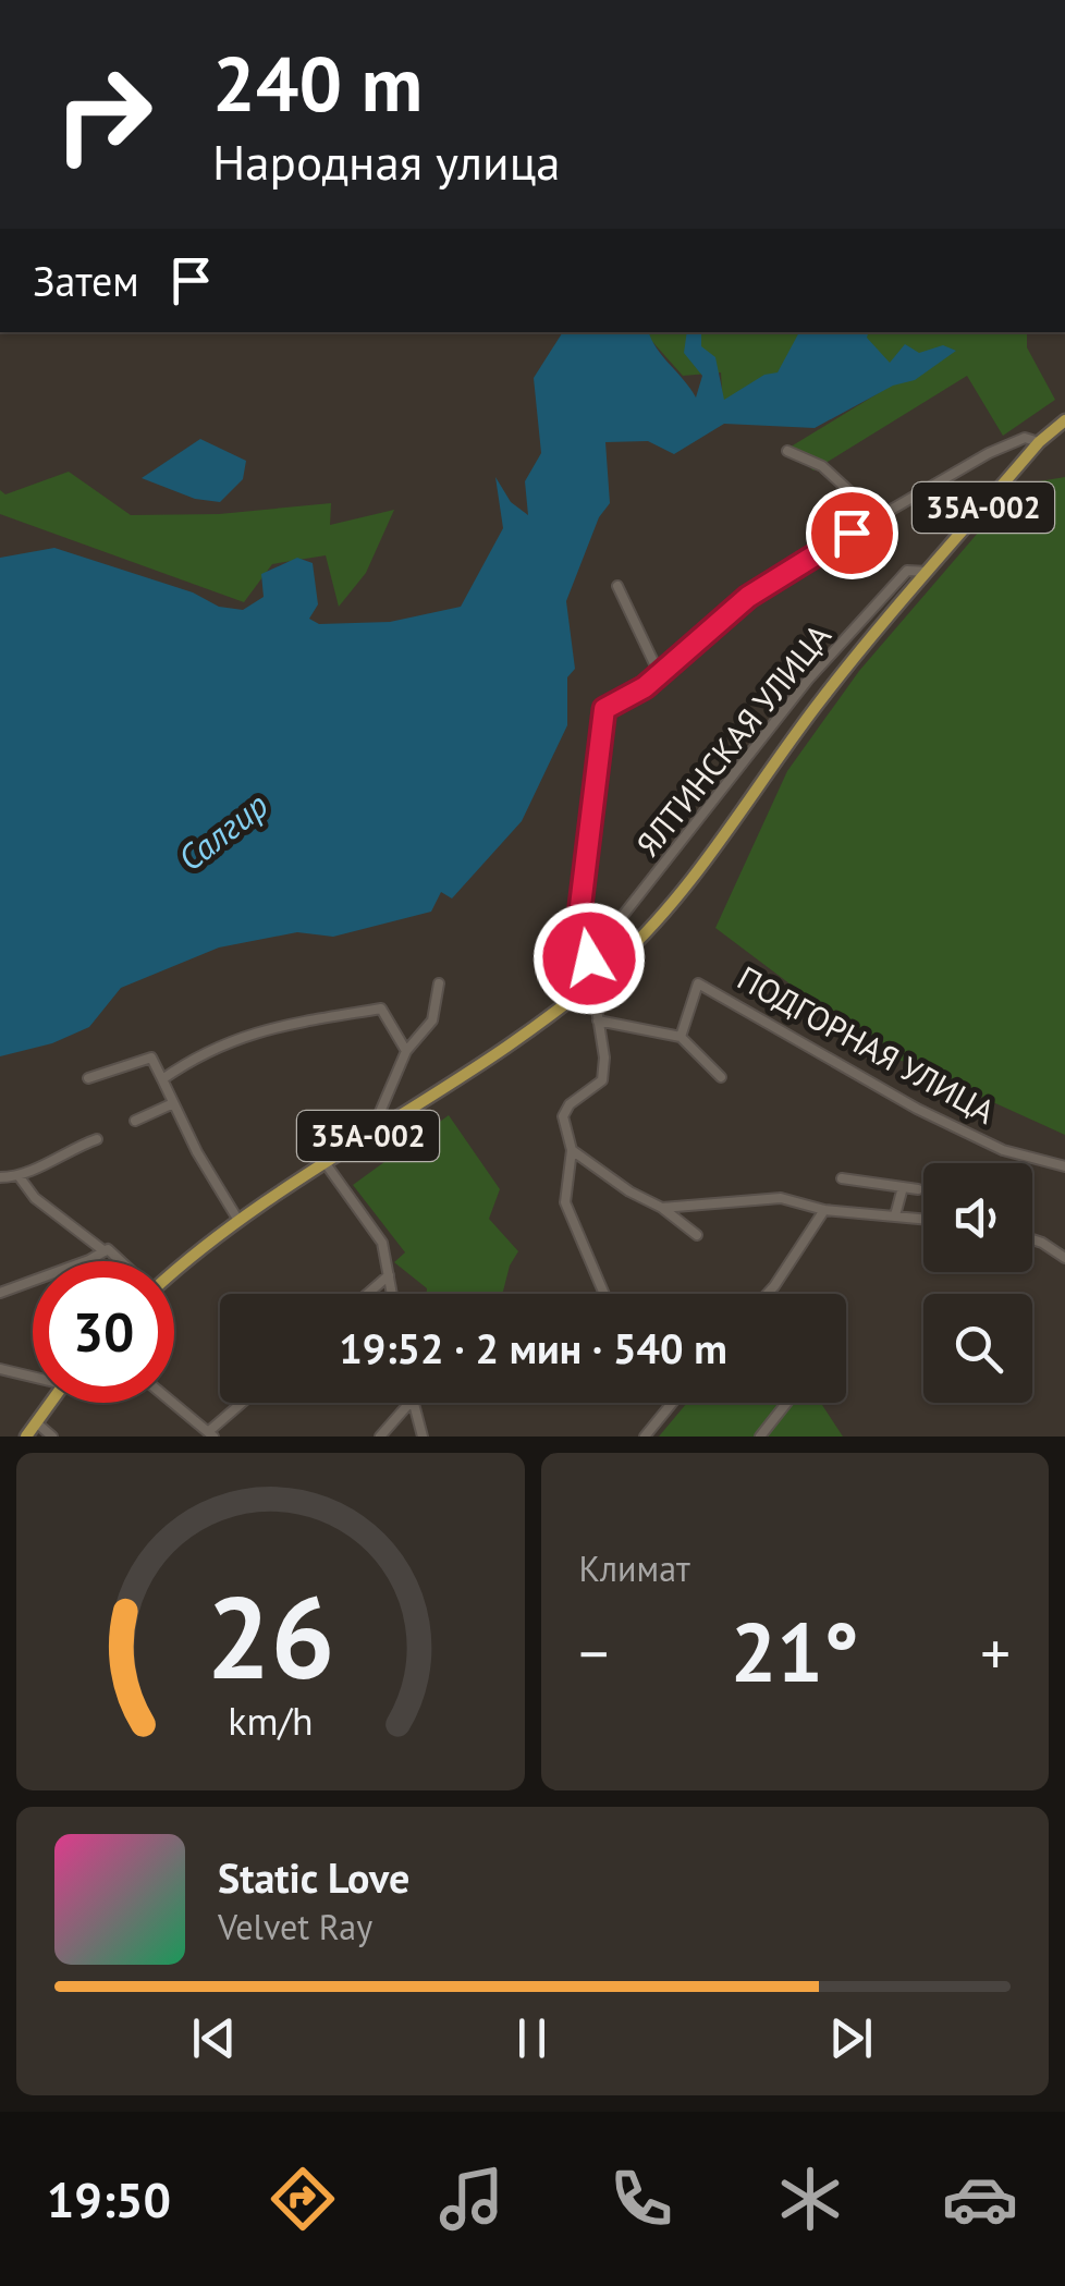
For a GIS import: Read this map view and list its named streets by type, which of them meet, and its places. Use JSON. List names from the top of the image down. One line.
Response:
{"streets":{"main road":["35А-002"],"street":["ЯЛТИНСКАЯ УЛИЦА","ПОДГОРНАЯ УЛИЦА"]},"crossings":[["35А-002","ЯЛТИНСКАЯ УЛИЦА"]],"water":["Салгир"],"page":{"turn":["240 m","Народная улица"],"then":"Затем","limit":"30","trip":"19:52 · 2 мин · 540 m","tile":"Климат","heat":["−","21°","+"],"song":["Static Love","Velvet Ray"],"tabs":"19:50","gauge":["26","km/h"]}}
